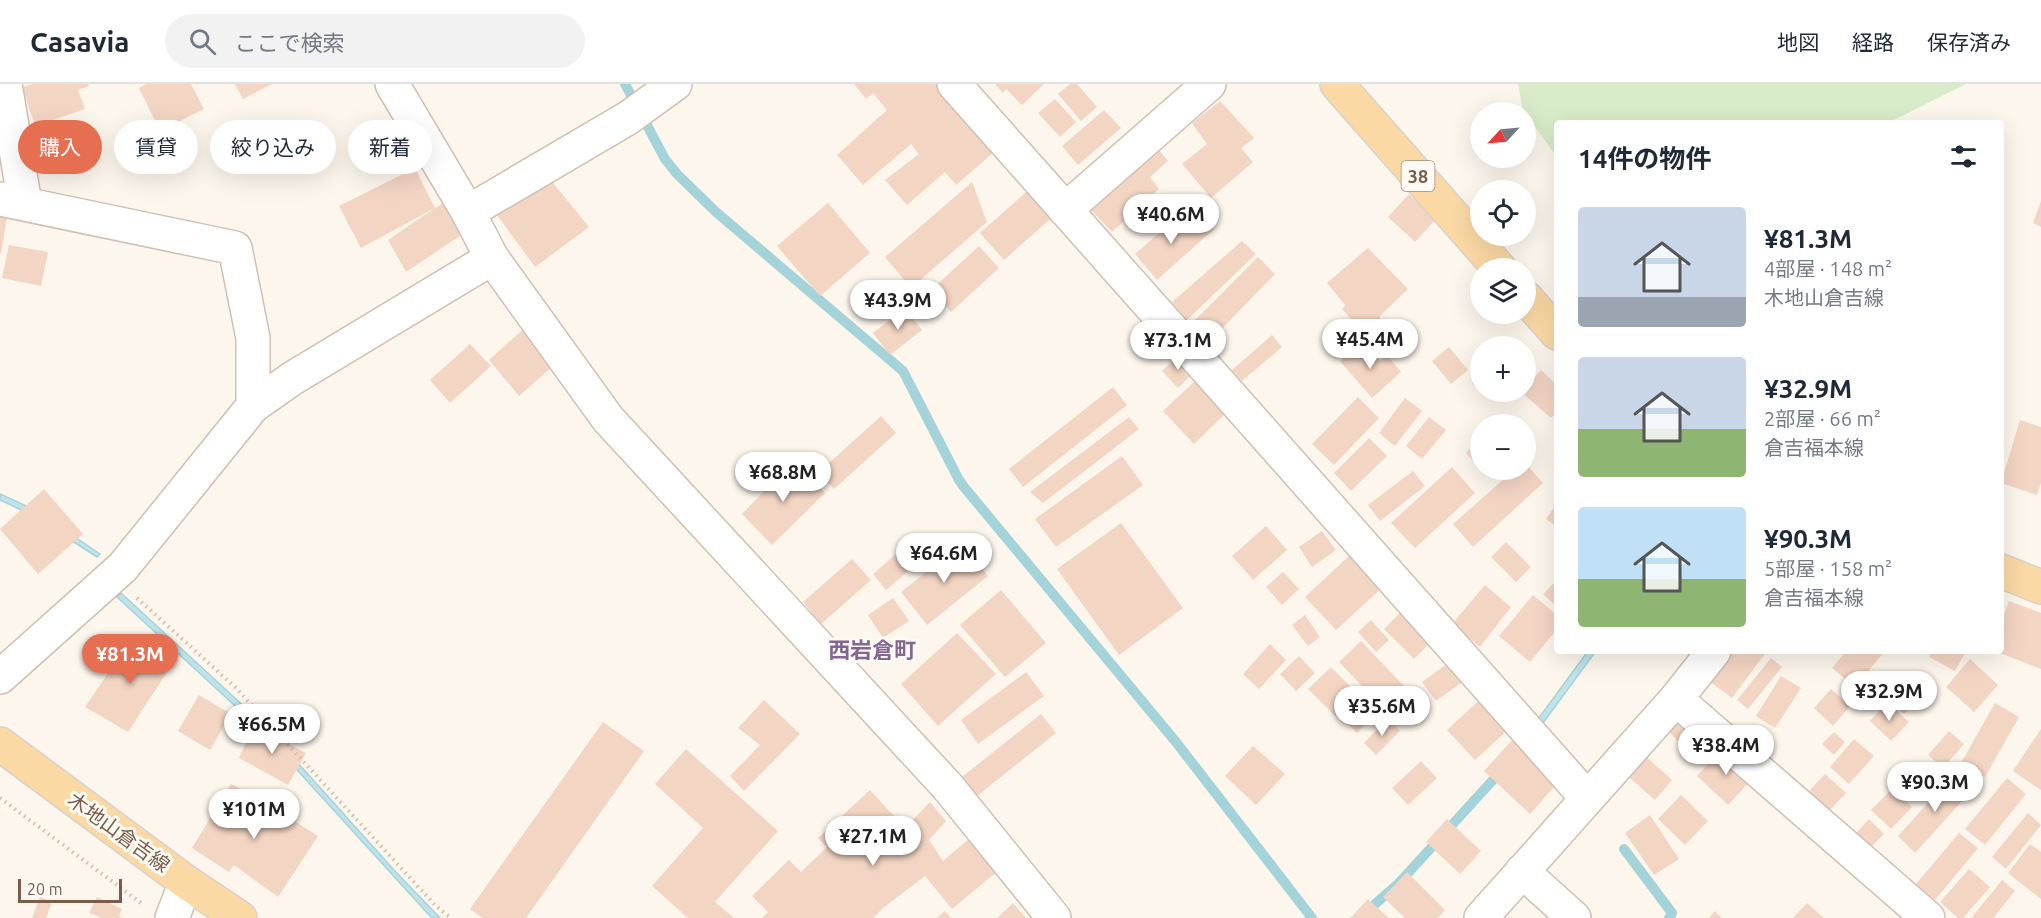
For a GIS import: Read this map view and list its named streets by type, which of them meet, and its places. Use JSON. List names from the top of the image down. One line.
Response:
{"streets":{"main road":["38","木地山倉吉線"]},"districts":["西岩倉町"],"scale_bar":"20 m","north":"bottom left","page":{"header":"Casavia","search":"ここで検索","nav":["地図","経路","保存済み"],"map_buttons":["+","−"],"chip":["購入","賃貸","絞り込み","新着"],"heading":"14件の物件","list":[{"name":"¥81.3M","note":"4部屋 · 148 m² · 木地山倉吉線"},{"name":"¥32.9M","note":"2部屋 · 66 m² · 倉吉福本線"},{"name":"¥90.3M","note":"5部屋 · 158 m² · 倉吉福本線"}],"price":["¥40.6M","¥43.9M","¥45.4M","¥73.1M","¥68.8M","¥64.6M","¥81.3M","¥32.9M","¥35.6M","¥66.5M","¥38.4M","¥90.3M","¥101M","¥27.1M"],"scale":"20 m"}}
